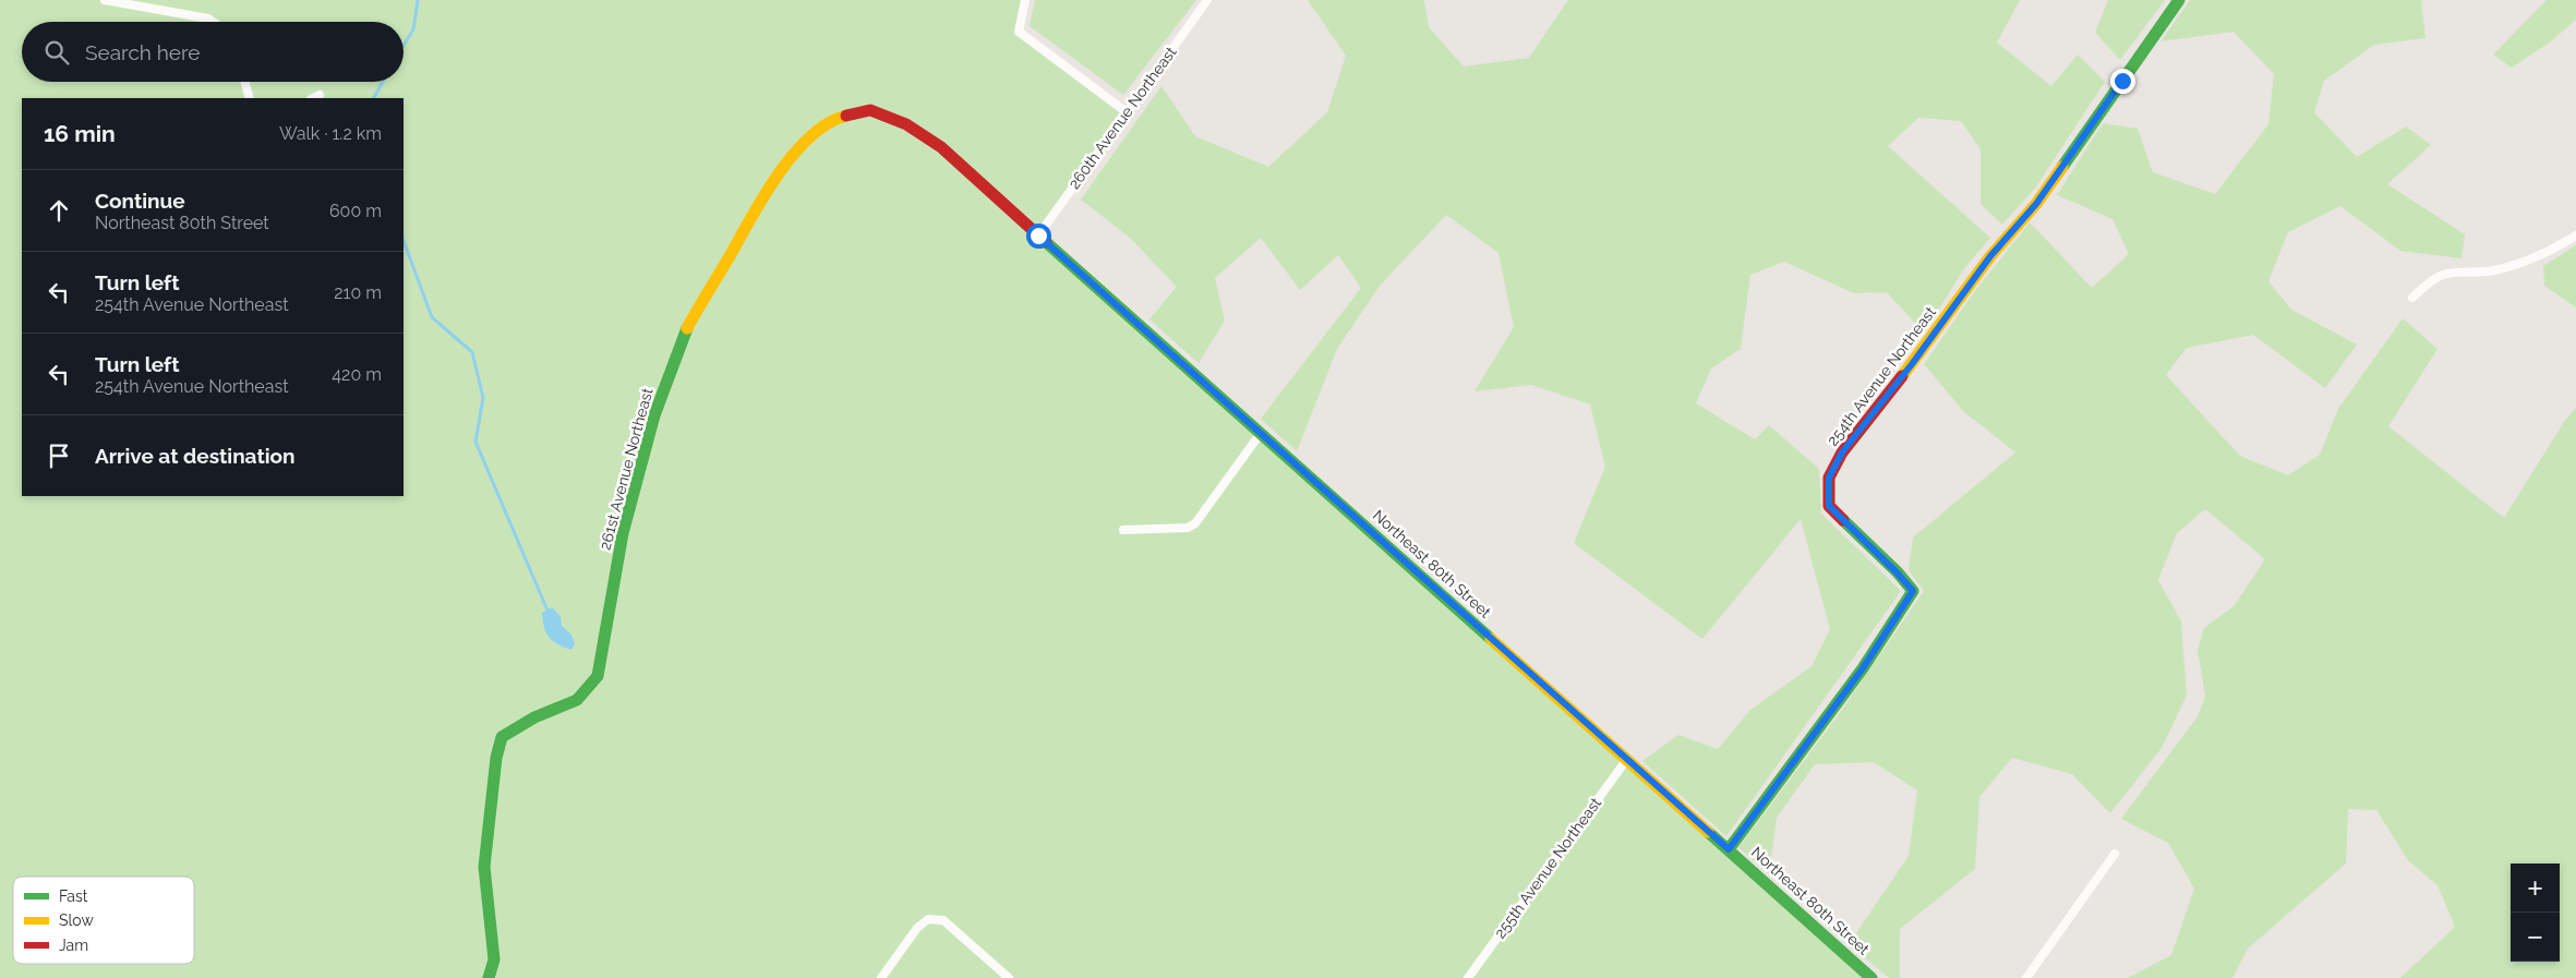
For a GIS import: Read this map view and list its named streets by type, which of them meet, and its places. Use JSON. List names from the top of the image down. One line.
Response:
{"streets":{"street":["260th Avenue Northeast","254th Avenue Northeast","261st Avenue Northeast","Northeast 80th Street","255th Avenue Northeast"]},"crossings":[["260th Avenue Northeast","Northeast 80th Street"],["254th Avenue Northeast","Northeast 80th Street"],["261st Avenue Northeast","Northeast 80th Street"],["Northeast 80th Street","255th Avenue Northeast"]],"legend":["Fast","Slow","Jam"],"page":{"search":"Search here","heading":["16 min","Walk · 1.2 km"],"list":[["Continue","Northeast 80th Street","600 m"],["Turn left","254th Avenue Northeast","210 m"],["Turn left","254th Avenue Northeast","420 m"],"Arrive at destination"],"map_buttons":["+","−"]}}
